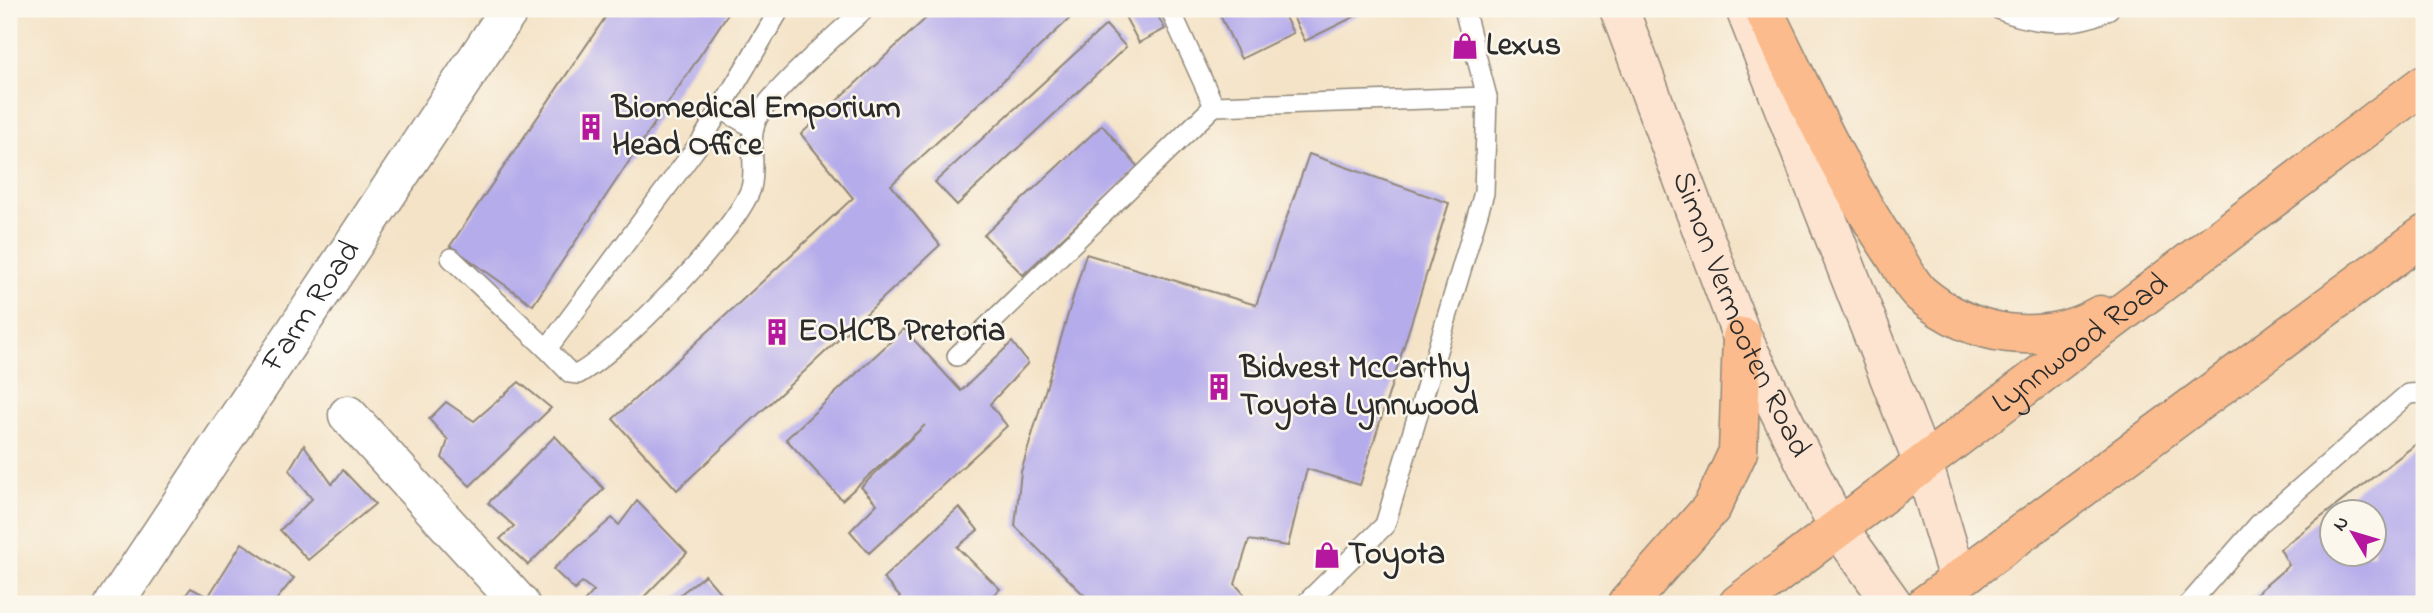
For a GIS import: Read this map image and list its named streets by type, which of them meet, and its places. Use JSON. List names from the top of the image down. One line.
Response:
{"streets":{"main road":["Simon Vermooten Road","Lynnwood Road"],"street":["Farm Road"]},"crossings":[["Simon Vermooten Road","Lynnwood Road"]],"places":{"shop":["Lexus","Toyota"],"building":["Biomedical Emporium Head Office","EOHCB Pretoria","Bidvest McCarthy Toyota Lynnwood"]},"north":"top left"}
